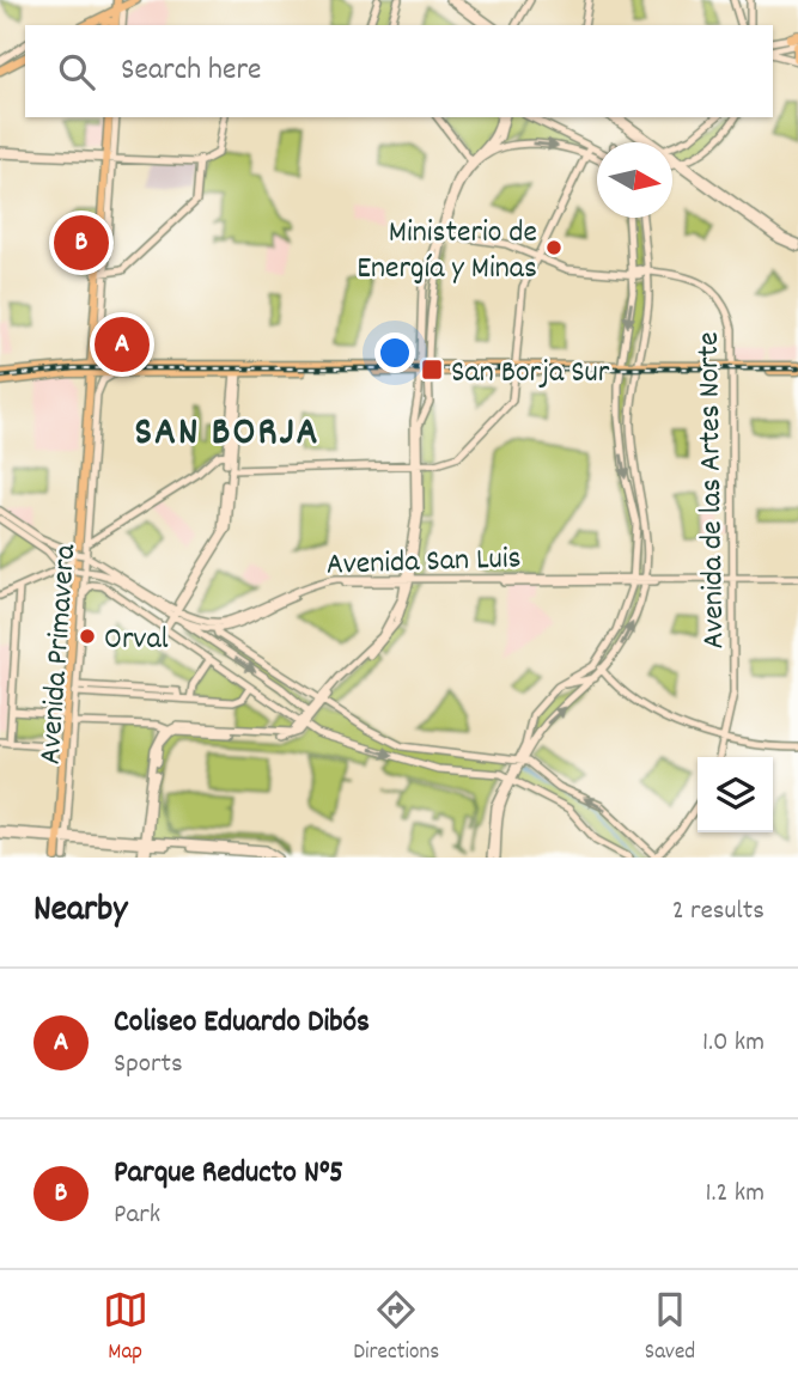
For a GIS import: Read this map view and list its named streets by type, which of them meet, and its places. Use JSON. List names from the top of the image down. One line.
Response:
{"streets":{"main road":["Avenida de las Artes Norte","Avenida San Luis","Avenida Primavera"]},"crossings":[["Avenida de las Artes Norte","Avenida San Luis"]],"districts":["SAN BORJA"],"places":{"other":["Ministerio de Energía y Minas","Orval"],"transit":["San Borja Sur"]},"north":"right","page":{"search":"Search here","pins":["B","A"],"heading":["Nearby","2 results"],"list":[{"mark":"A","name":"Coliseo Eduardo Dibós","note":"Sports","value":"1.0 km"},{"mark":"B","name":"Parque Reducto N°5","note":"Park","value":"1.2 km"}],"nav":["Map","Directions","Saved"]}}
